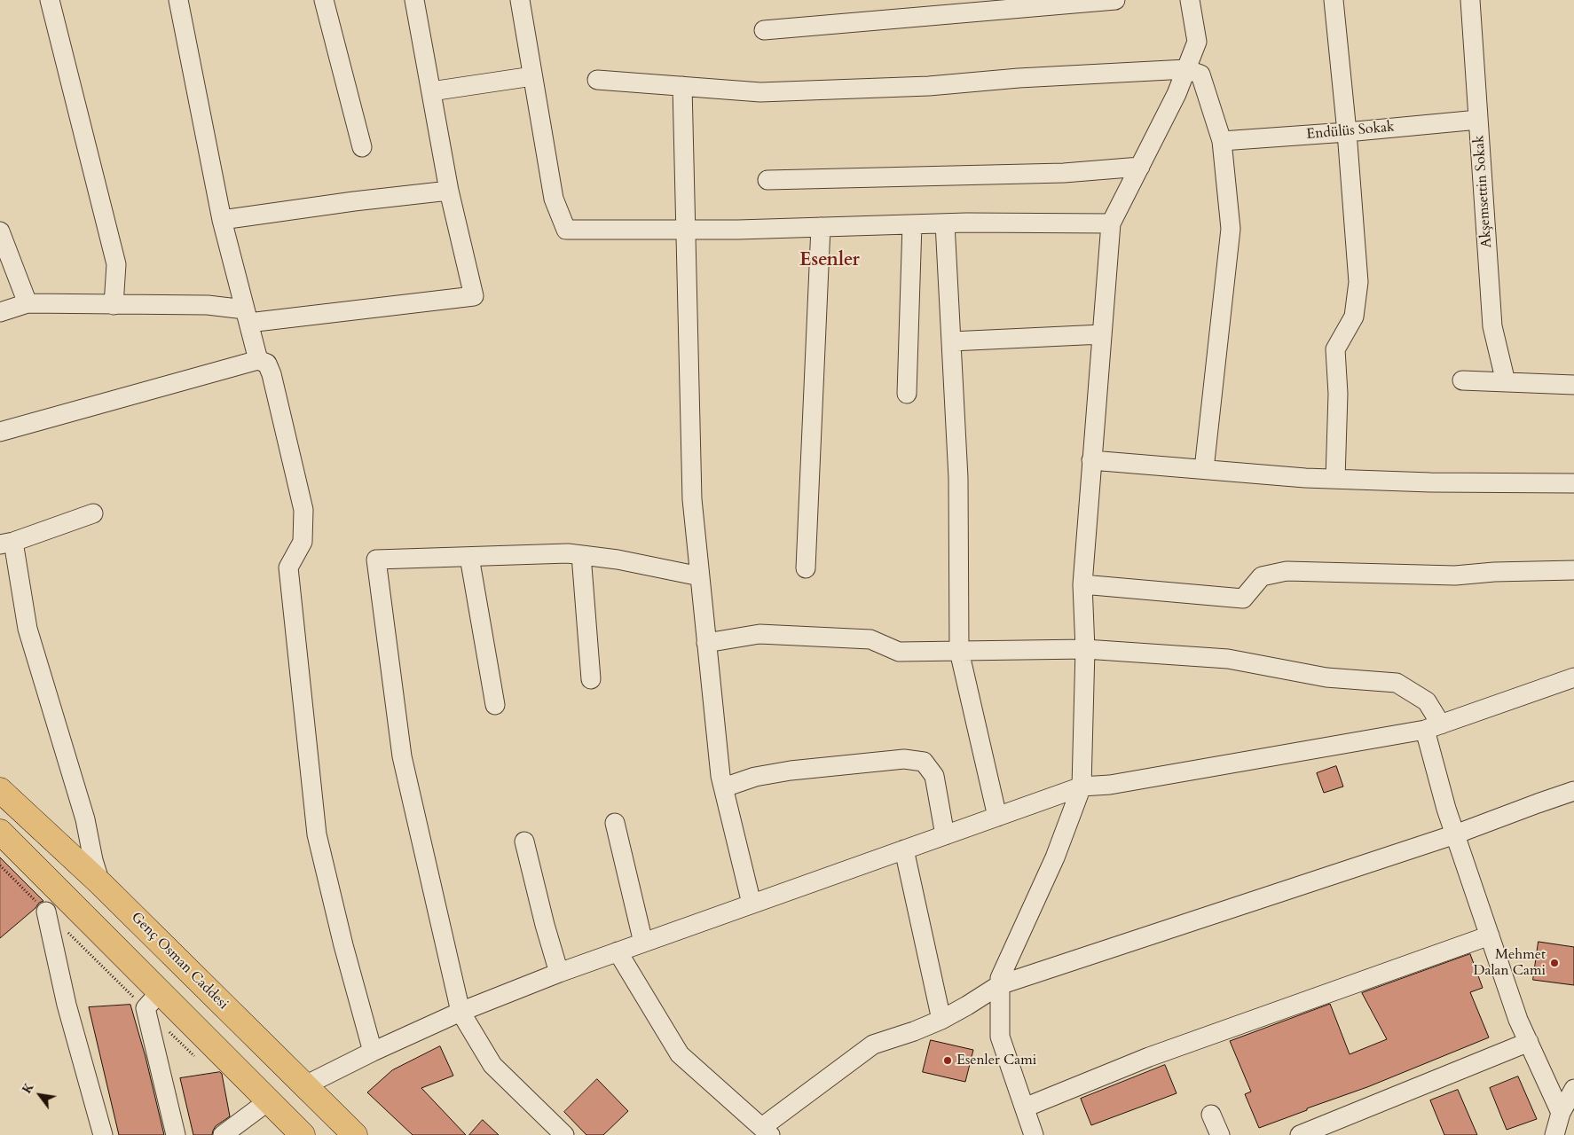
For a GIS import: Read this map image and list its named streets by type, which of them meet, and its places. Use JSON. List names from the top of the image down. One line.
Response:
{"streets":{"main road":["Genç Osman Caddesi"],"street":["Endülüs Sokak","Akşemsettin Sokak"]},"crossings":[["Endülüs Sokak","Akşemsettin Sokak"]],"districts":["Esenler"],"places":["Mehmet Dalan Cami","Esenler Cami"],"north":"top left"}
